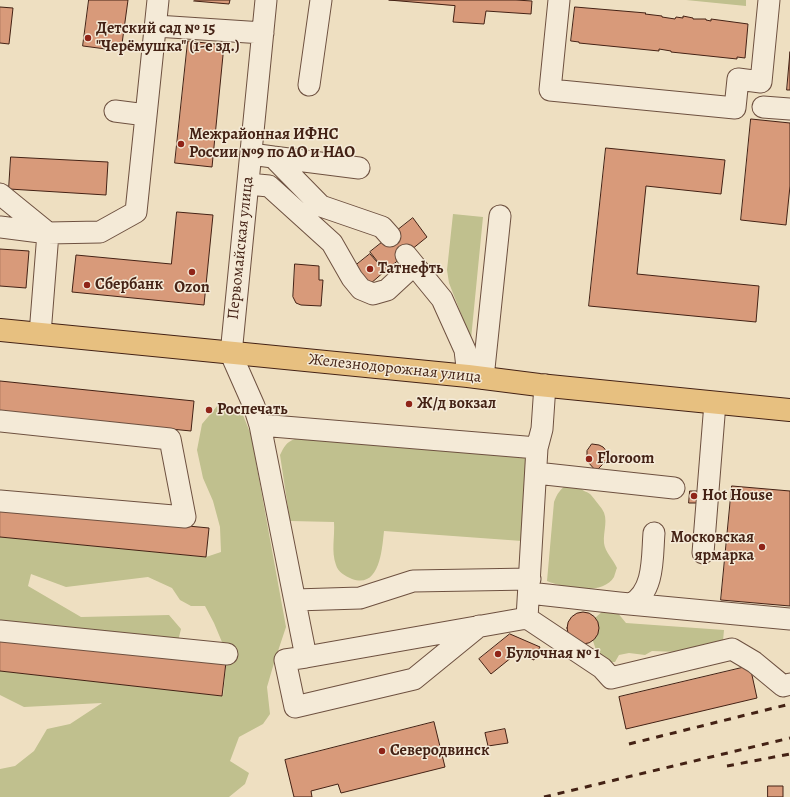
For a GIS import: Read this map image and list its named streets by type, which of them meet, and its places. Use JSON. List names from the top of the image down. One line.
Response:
{"streets":{"main road":["Железнодорожная улица"],"street":["Первомайская улица"]},"crossings":[["Первомайская улица","Железнодорожная улица"]],"places":["Детский сад № 15 \"Черёмушка\" (1-е зд.)","Межрайонная ИФНС России №9 по АО и НАО","Татнефть","Ozon","Сбербанк","Ж/д вокзал","Роспечать","Floroom","Hot House","Московская ярмарка","Булочная № 1","Северодвинск"]}
